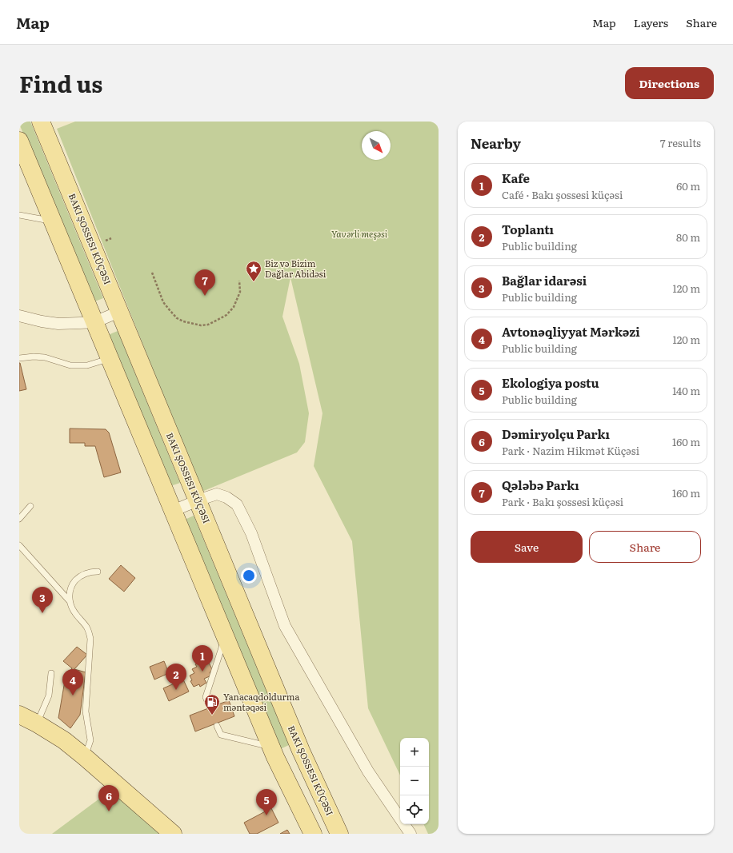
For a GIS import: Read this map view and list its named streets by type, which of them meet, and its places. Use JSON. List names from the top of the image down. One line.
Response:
{"parks":["Yavərli meşəsi"],"places":{"place":["Biz və Bizim Dağlar Abidəsi"],"fuel station":["Yanacaqdoldurma məntəqəsi"]},"north":"bottom right","page":{"header":"Map","nav":["Map","Layers","Share"],"title":"Find us","buttons":["Directions",["Save","Share"]],"heading":["Nearby","7 results"],"list":[{"mark":"1","name":"Kafe","note":"Café · Bakı şossesi küçəsi","value":"60 m"},{"mark":"2","name":"Toplantı","note":"Public building","value":"80 m"},{"mark":"3","name":"Bağlar idarəsi","note":"Public building","value":"120 m"},{"mark":"4","name":"Avtonəqliyyat Mərkəzi","note":"Public building","value":"120 m"},{"mark":"5","name":"Ekologiya postu","note":"Public building","value":"140 m"},{"mark":"6","name":"Dəmiryolçu Parkı","note":"Park · Nazim Hikmət Küçəsi","value":"160 m"},{"mark":"7","name":"Qələbə Parkı","note":"Park · Bakı şossesi küçəsi","value":"160 m"}],"pins":["7","3","1","2","4","6","5"],"map_buttons":["+","−"]}}
